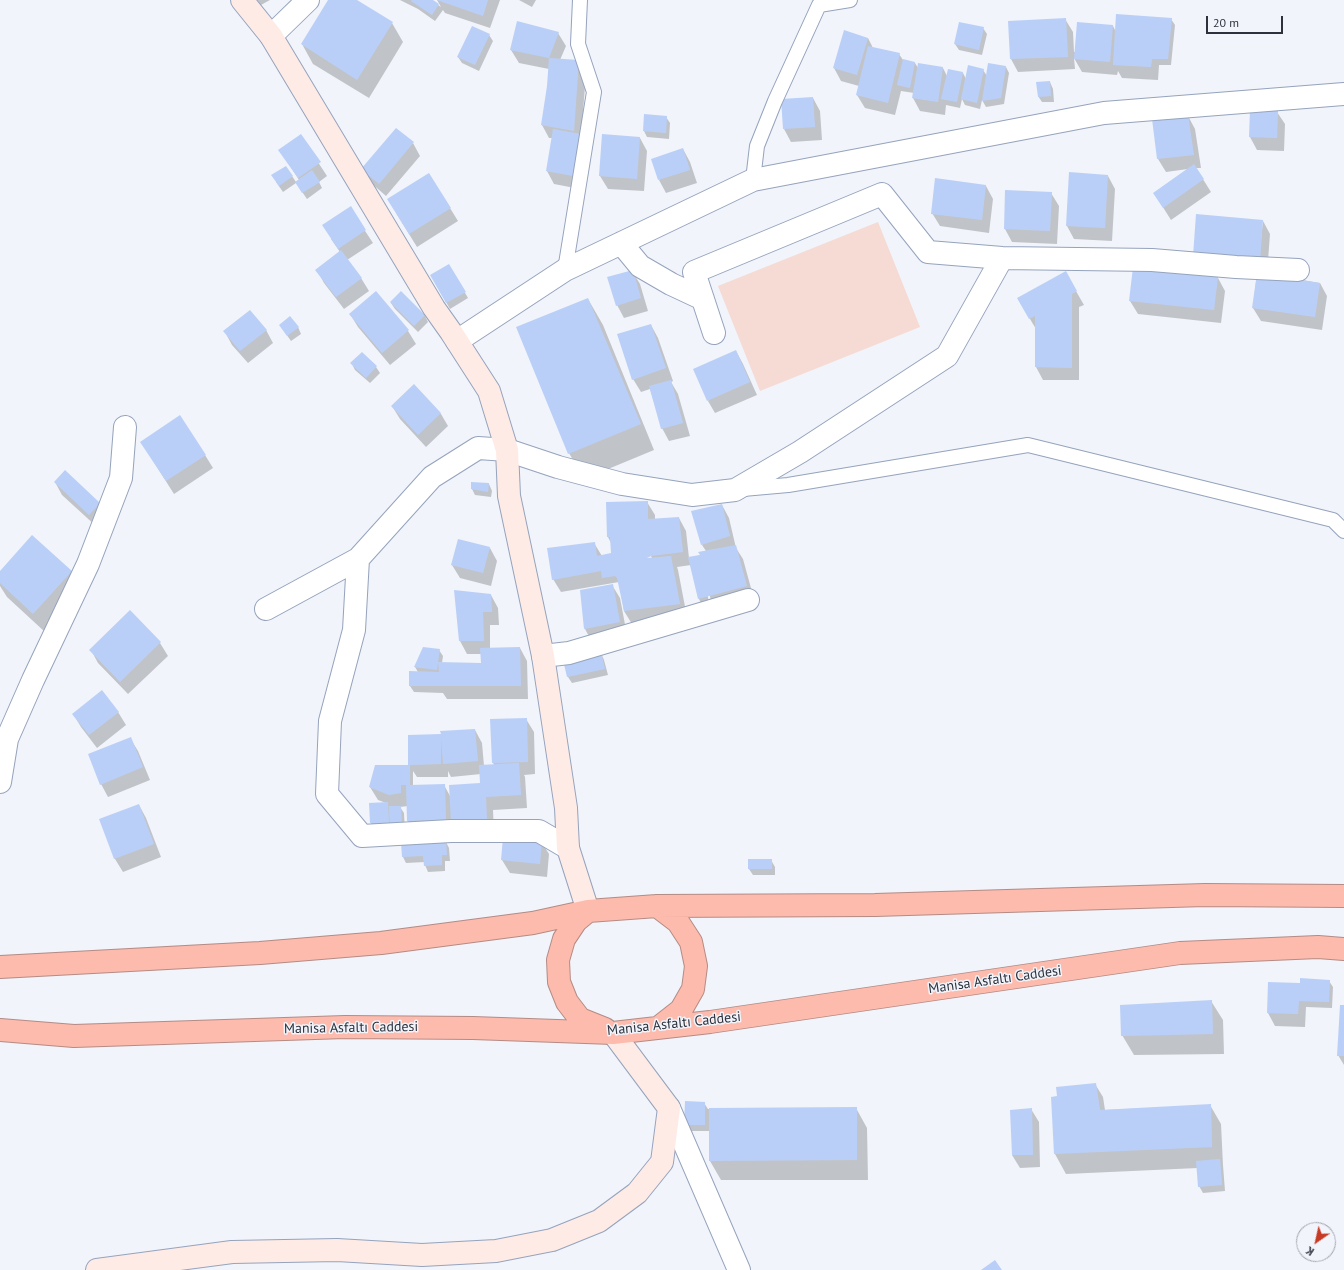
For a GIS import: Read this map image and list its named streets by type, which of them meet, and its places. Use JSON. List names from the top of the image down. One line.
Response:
{"streets":{"highway":["Manisa Asfaltı Caddesi"]},"scale_bar":"20 m","north":"bottom left"}
